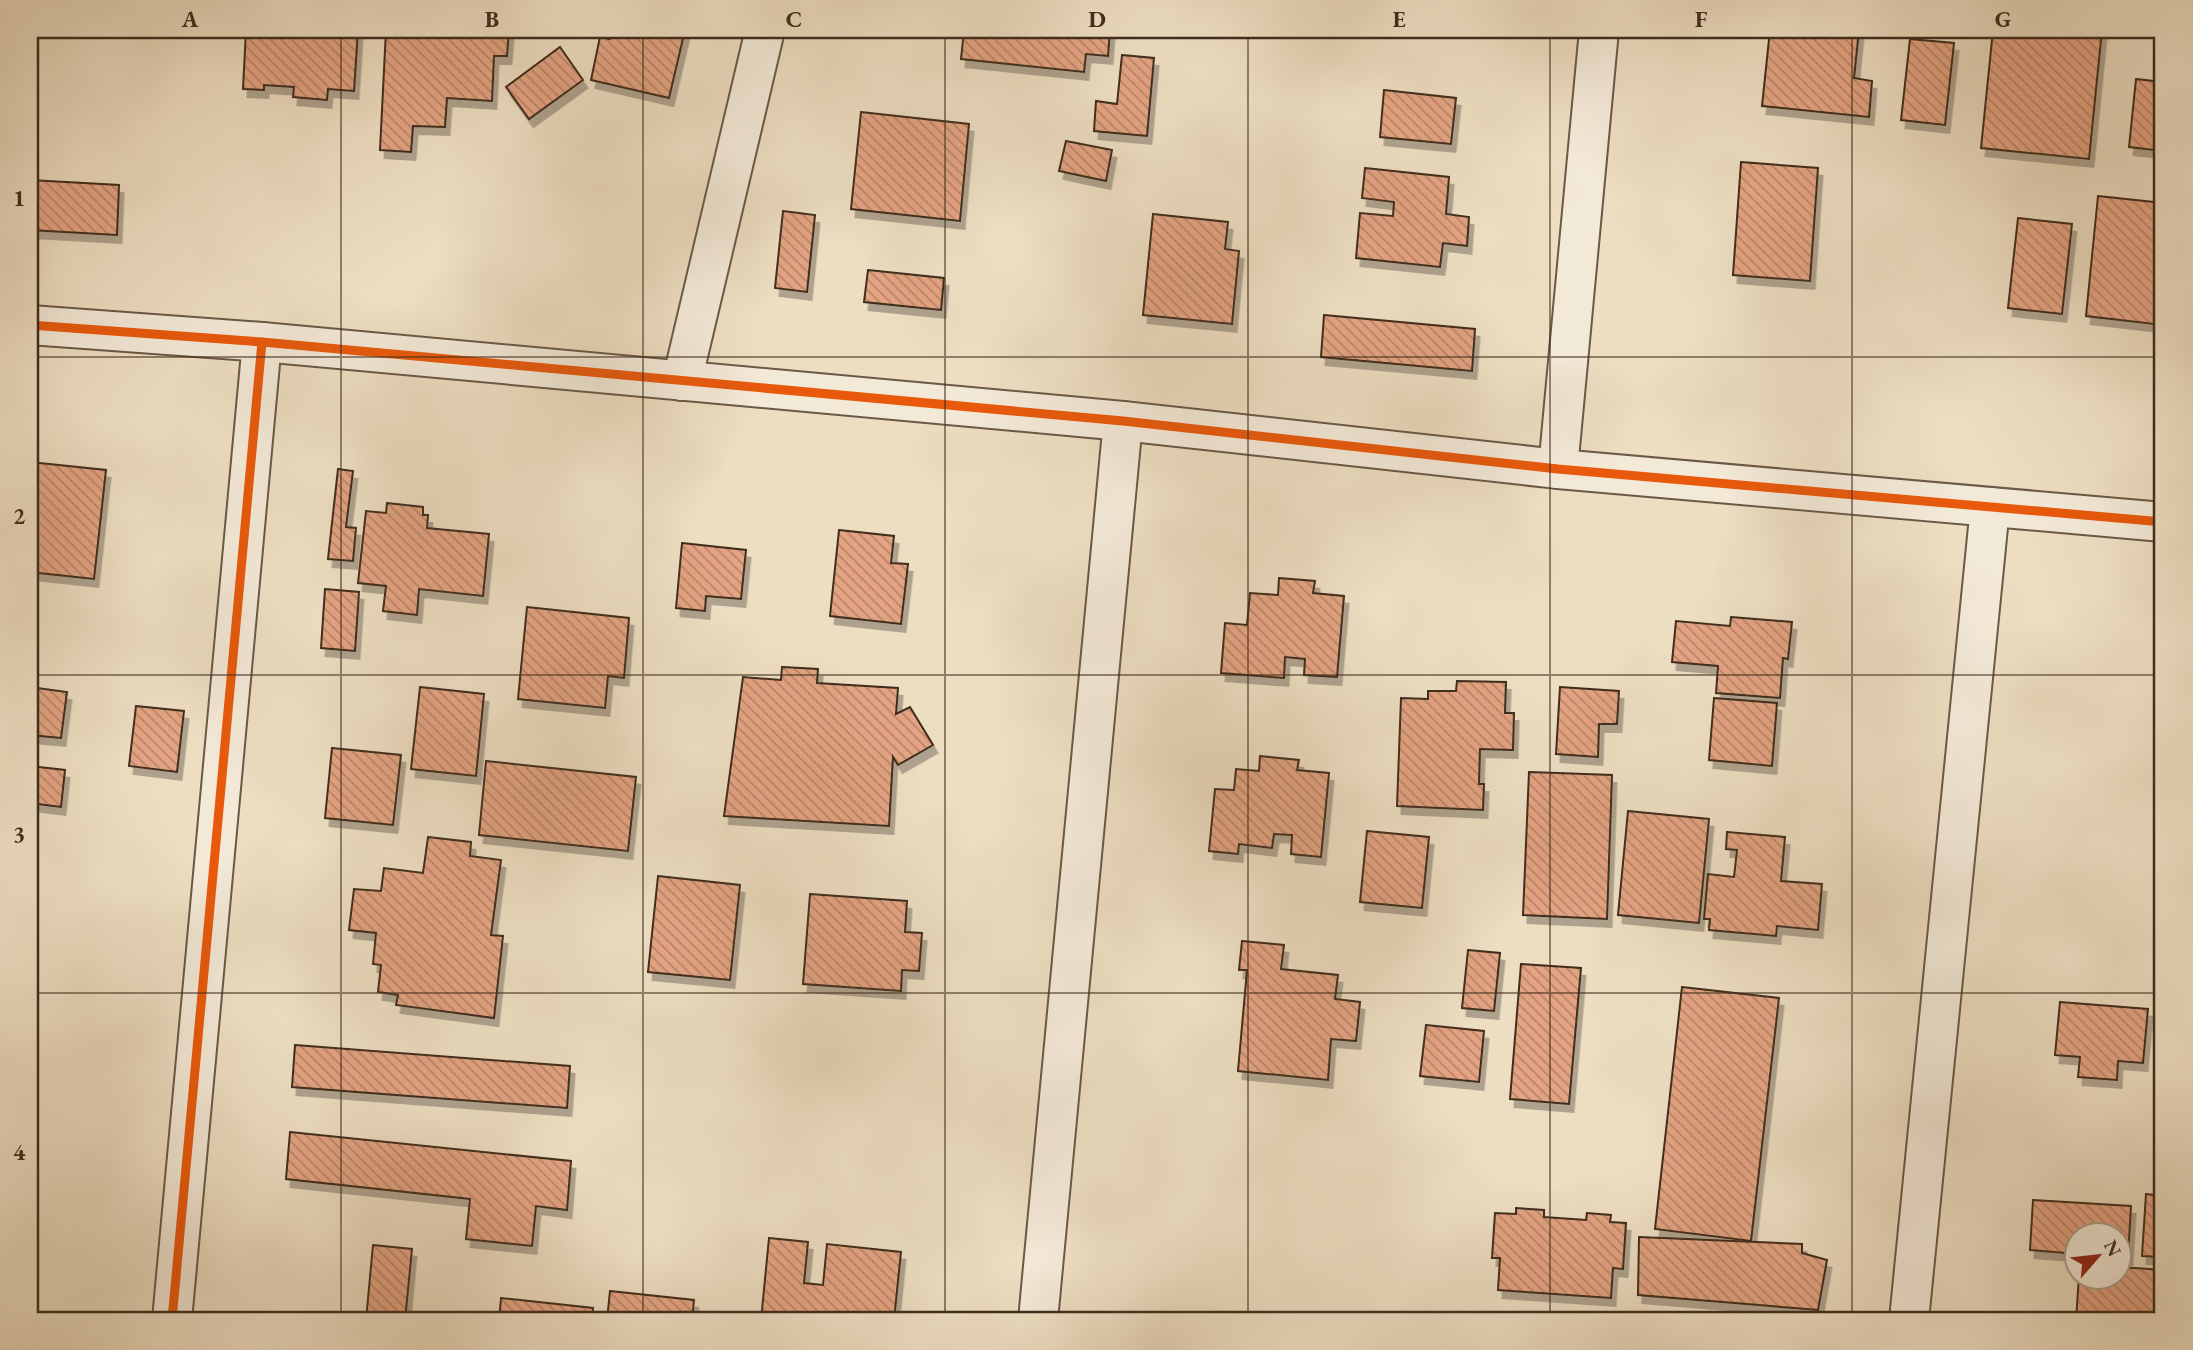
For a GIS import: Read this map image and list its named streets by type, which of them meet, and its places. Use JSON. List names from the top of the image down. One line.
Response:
{"north":"top right","grid":{"columns":["A","B","C","D","E","F","G"],"rows":["1","2","3","4"]}}
